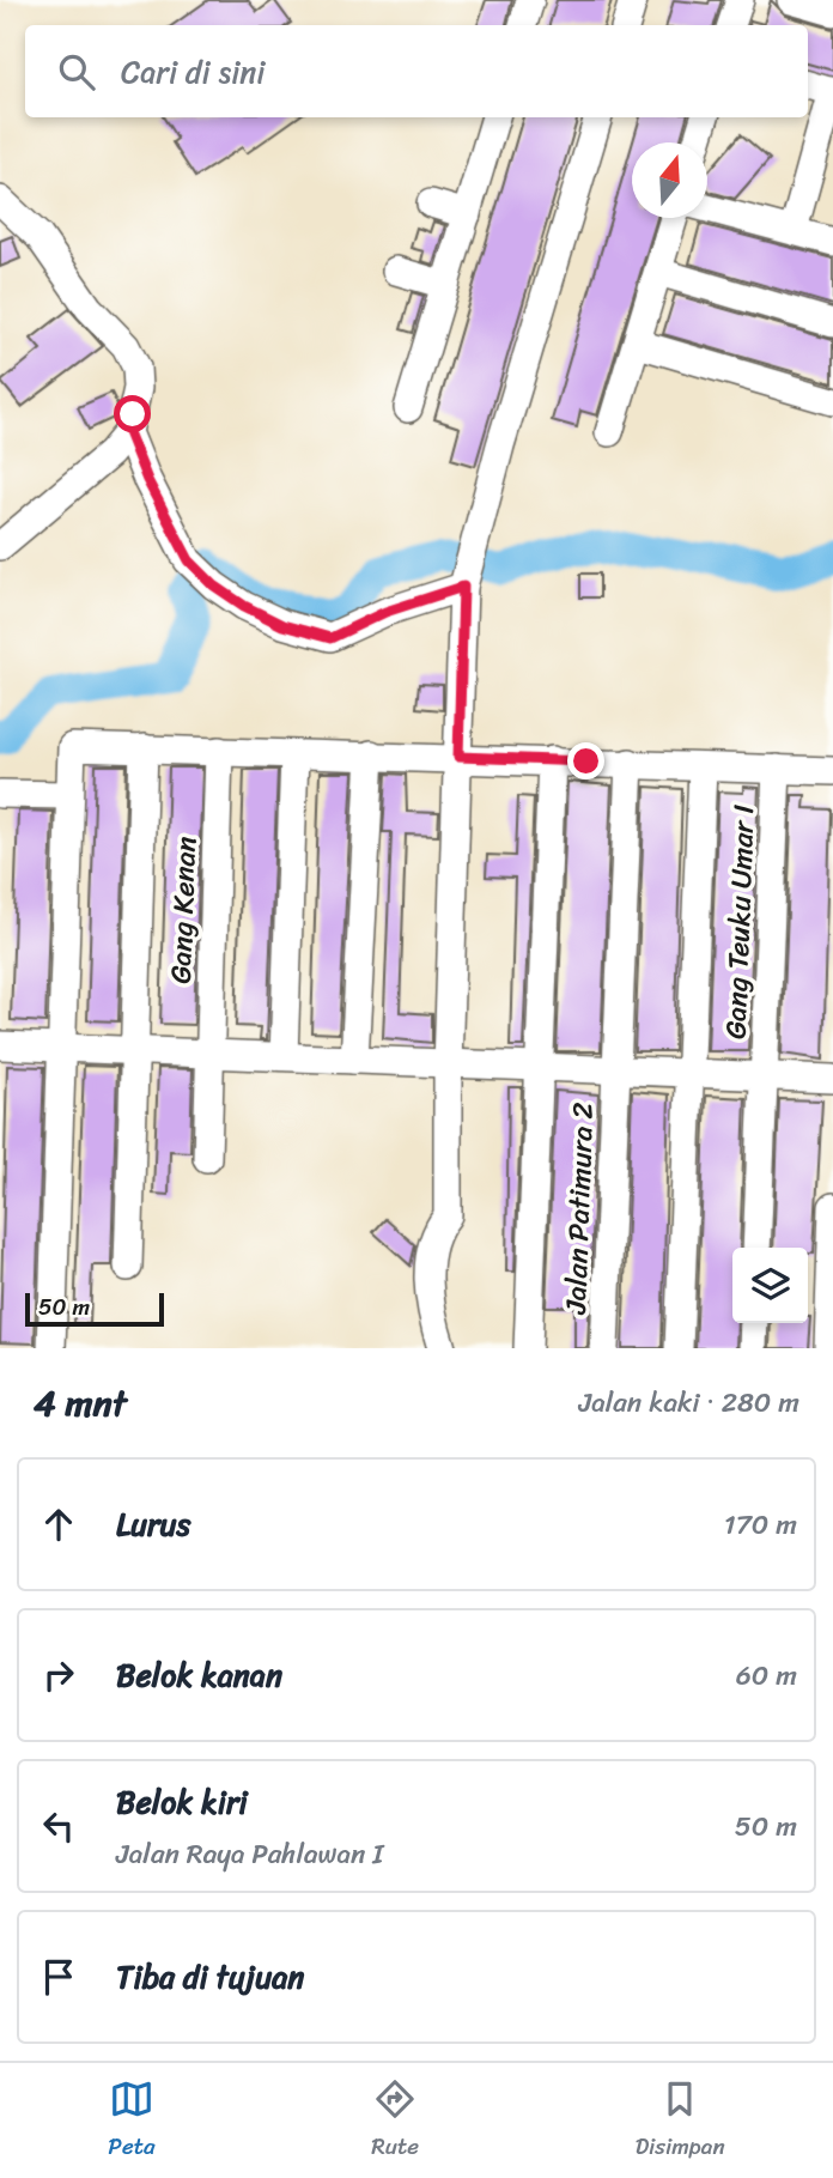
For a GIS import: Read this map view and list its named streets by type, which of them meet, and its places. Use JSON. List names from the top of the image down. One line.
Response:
{"streets":{"street":["Gang Kenan","Gang Teuku Umar I","Jalan Patimura 2"]},"scale_bar":"50 m","north":"top","page":{"search":"Cari di sini","scale":"50 m","heading":["4 mnt","Jalan kaki · 280 m"],"list":[["Lurus","170 m"],["Belok kanan","60 m"],["Belok kiri","Jalan Raya Pahlawan I","50 m"],"Tiba di tujuan"],"nav":["Peta","Rute","Disimpan"]}}
